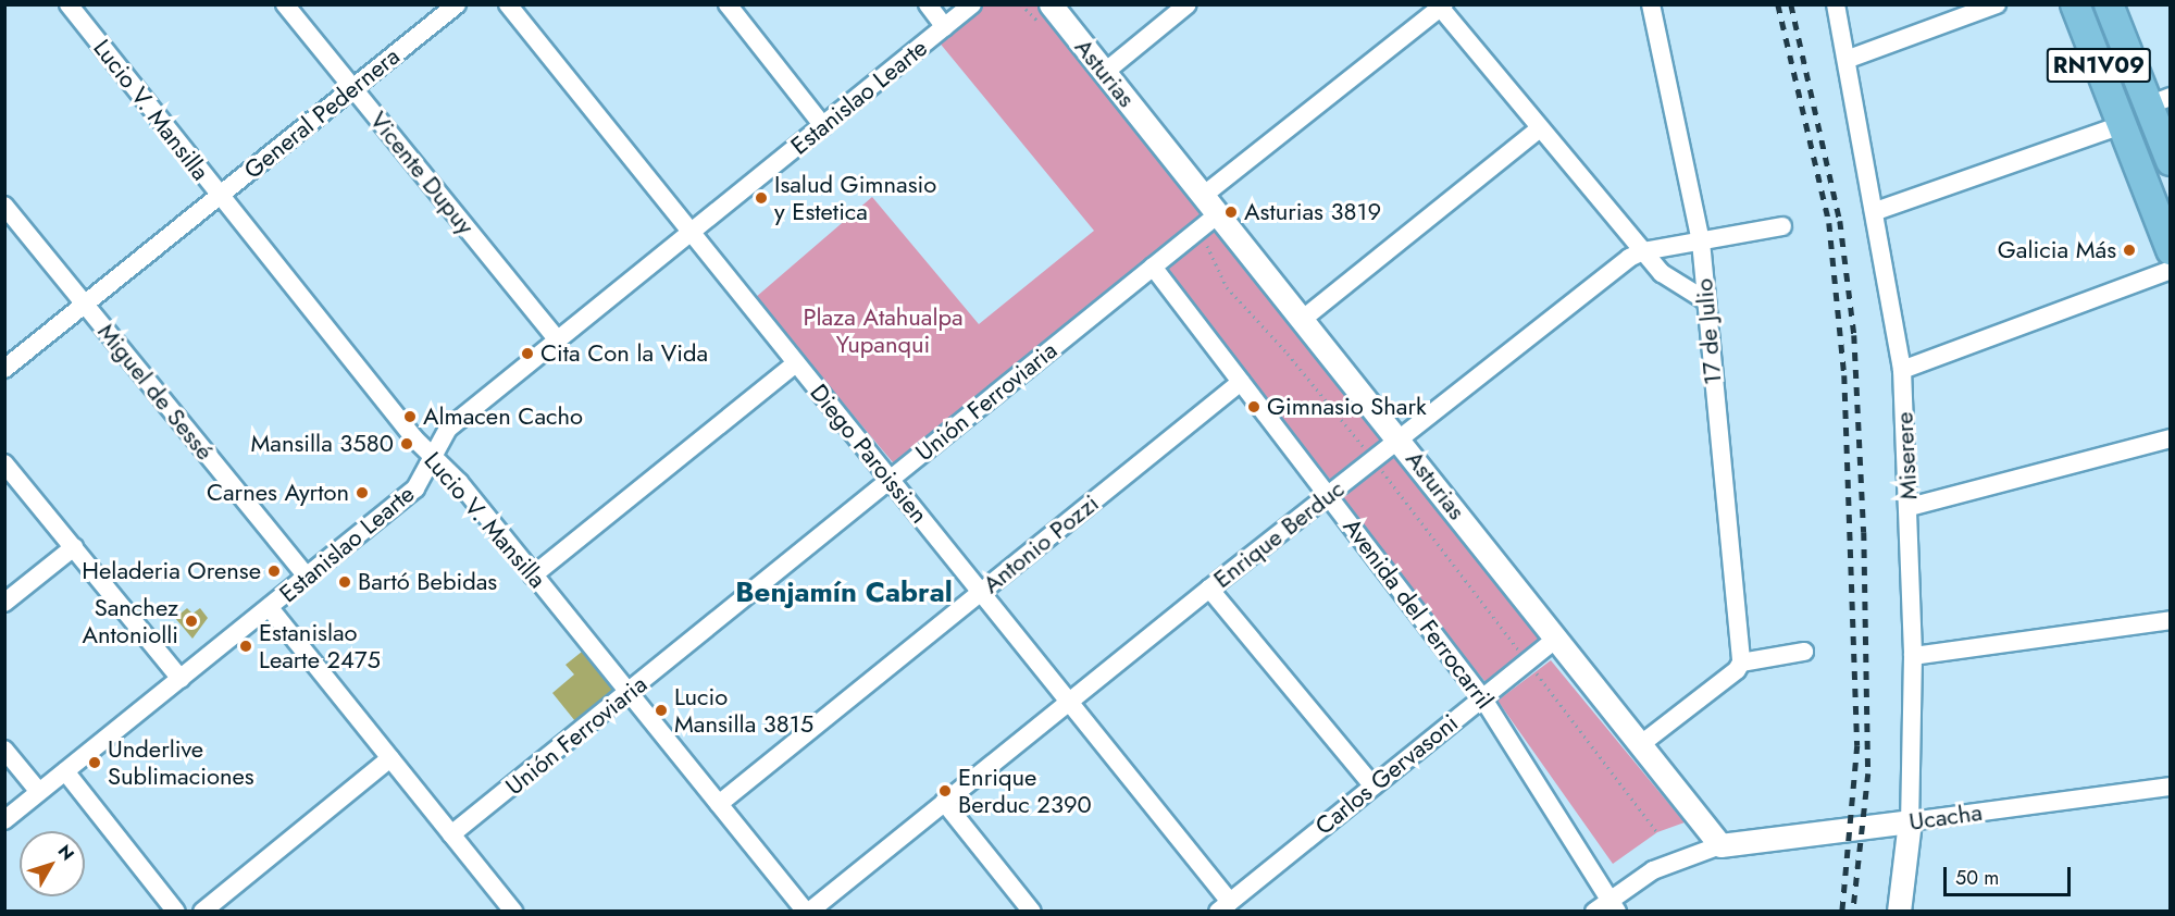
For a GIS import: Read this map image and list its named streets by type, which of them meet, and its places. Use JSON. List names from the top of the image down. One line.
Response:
{"streets":{"main road":["RN1V09"],"street":["Asturias","Estanislao Learte","Lucio V. Mansilla","General Pedernera","Vicente Dupuy","17 de Julio","Miguel de Sessé","Unión Ferroviaria","Diego Paroissien","Miserere","Enrique Berduc","Antonio Pozzi","Avenida del Ferrocarril","Carlos Gervasoni","Ucacha"]},"crossings":[["Asturias","Unión Ferroviaria"],["Asturias","Enrique Berduc"],["Asturias","Carlos Gervasoni"],["Asturias","Ucacha"],["Estanislao Learte","Lucio V. Mansilla"],["Estanislao Learte","Vicente Dupuy"],["Estanislao Learte","Miguel de Sessé"],["Estanislao Learte","Diego Paroissien"],["Lucio V. Mansilla","General Pedernera"],["Lucio V. Mansilla","Unión Ferroviaria"],["Lucio V. Mansilla","Enrique Berduc"],["Lucio V. Mansilla","Antonio Pozzi"],["General Pedernera","Vicente Dupuy"],["General Pedernera","Miguel de Sessé"],["17 de Julio","Enrique Berduc"],["Unión Ferroviaria","Diego Paroissien"],["Unión Ferroviaria","Avenida del Ferrocarril"],["Diego Paroissien","Enrique Berduc"],["Diego Paroissien","Antonio Pozzi"],["Diego Paroissien","Carlos Gervasoni"],["Miserere","Ucacha"],["Enrique Berduc","Avenida del Ferrocarril"],["Antonio Pozzi","Avenida del Ferrocarril"],["Avenida del Ferrocarril","Carlos Gervasoni"]],"districts":["Benjamín Cabral"],"parks":["Plaza Atahualpa Yupanqui"],"places":["Isalud Gimnasio y Estetica","Asturias 3819","Galicia Más","Cita Con la Vida","Gimnasio Shark","Almacen Cacho","Mansilla 3580","Carnes Ayrton","Heladeria Orense","Bartó Bebidas","Sanchez Antoniolli","Estanislao Learte 2475","Lucio Mansilla 3815","Underlive Sublimaciones","Enrique Berduc 2390"],"scale_bar":"50 m","north":"top right"}
